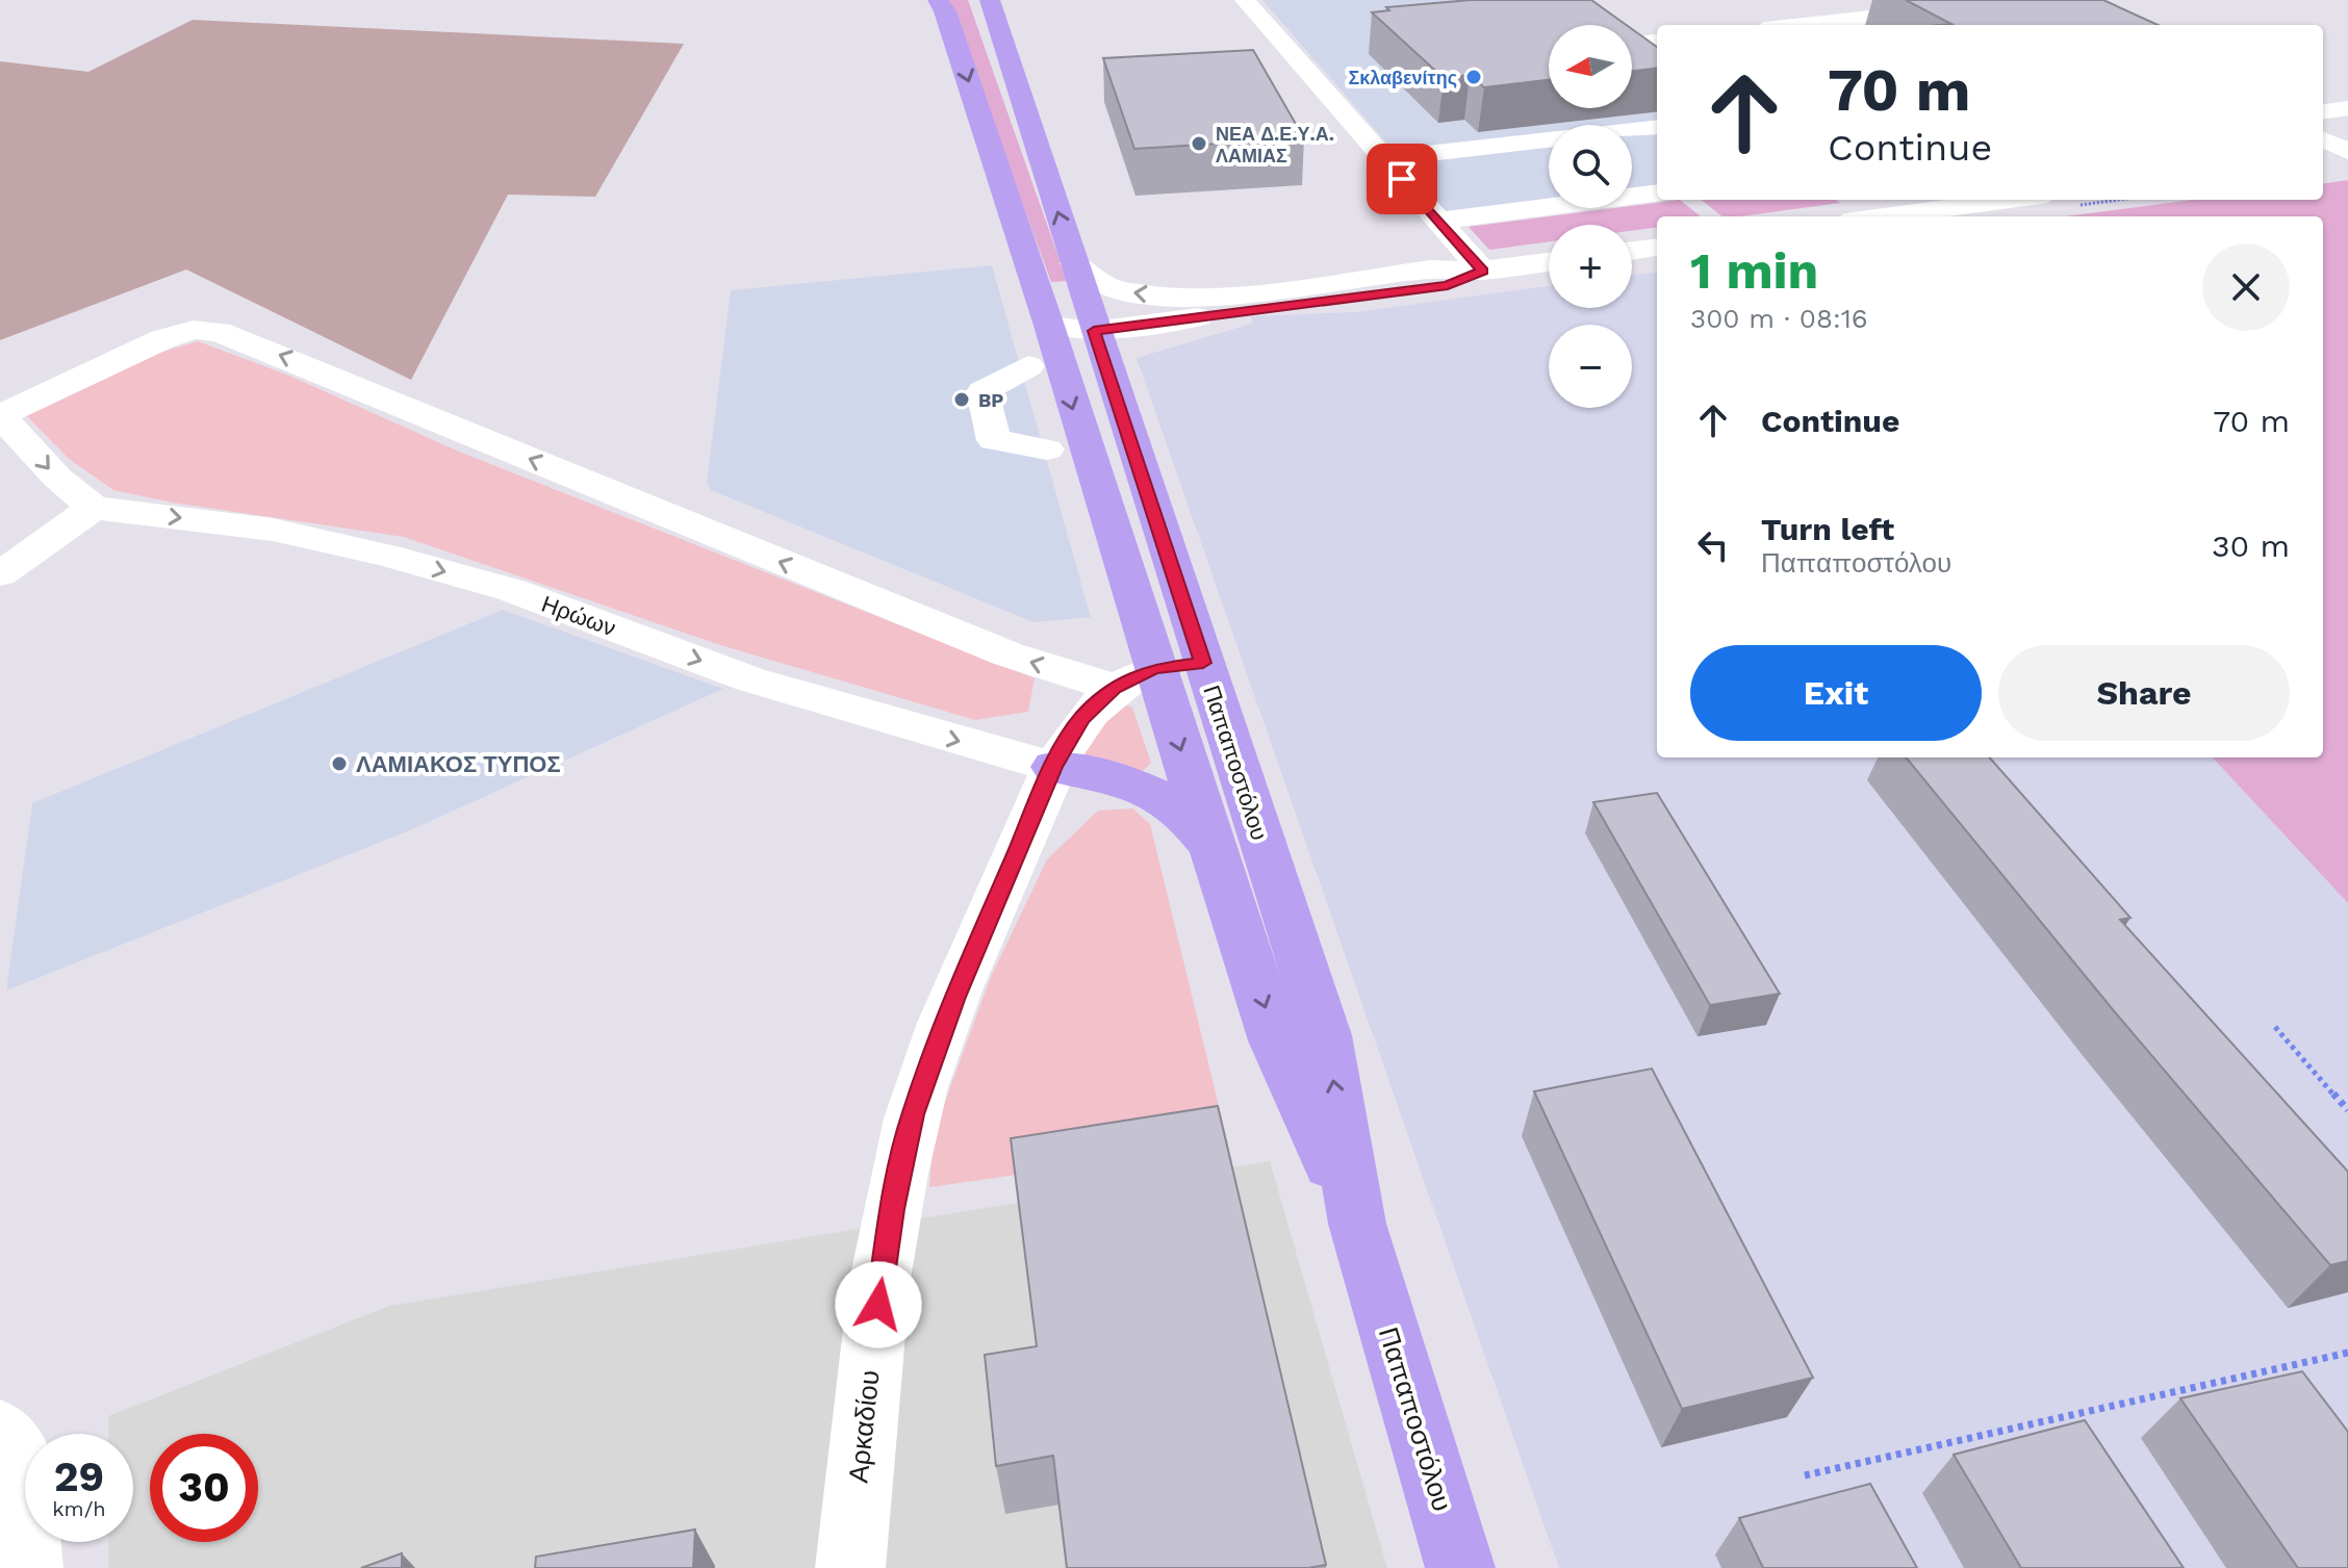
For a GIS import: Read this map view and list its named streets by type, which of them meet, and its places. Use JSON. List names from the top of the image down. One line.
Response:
{"streets":{"main road":["Παπαποστόλου"],"street":["Ηρώων","Αρκαδίου"]},"crossings":[["Ηρώων","Αρκαδίου"],["Παπαποστόλου","Αρκαδίου"]],"one_way":["Ηρώων"],"places":["Σκλαβενίτης","ΝΕΑ Δ.Ε.Υ.Α. ΛΑΜΙΑΣ","BP","ΛΑΜΙΑΚΟΣ ΤΥΠΟΣ"],"north":"left","page":{"map_buttons":["+","−"],"turn":["70 m","Continue"],"heading":["1 min","300 m · 08:16"],"list":[{"name":"Continue","value":"70 m"},{"name":"Turn left","note":"Παπαποστόλου","value":"30 m"}],"buttons":["Exit","Share"],"speed":"29 km/h","limit":"30"}}
